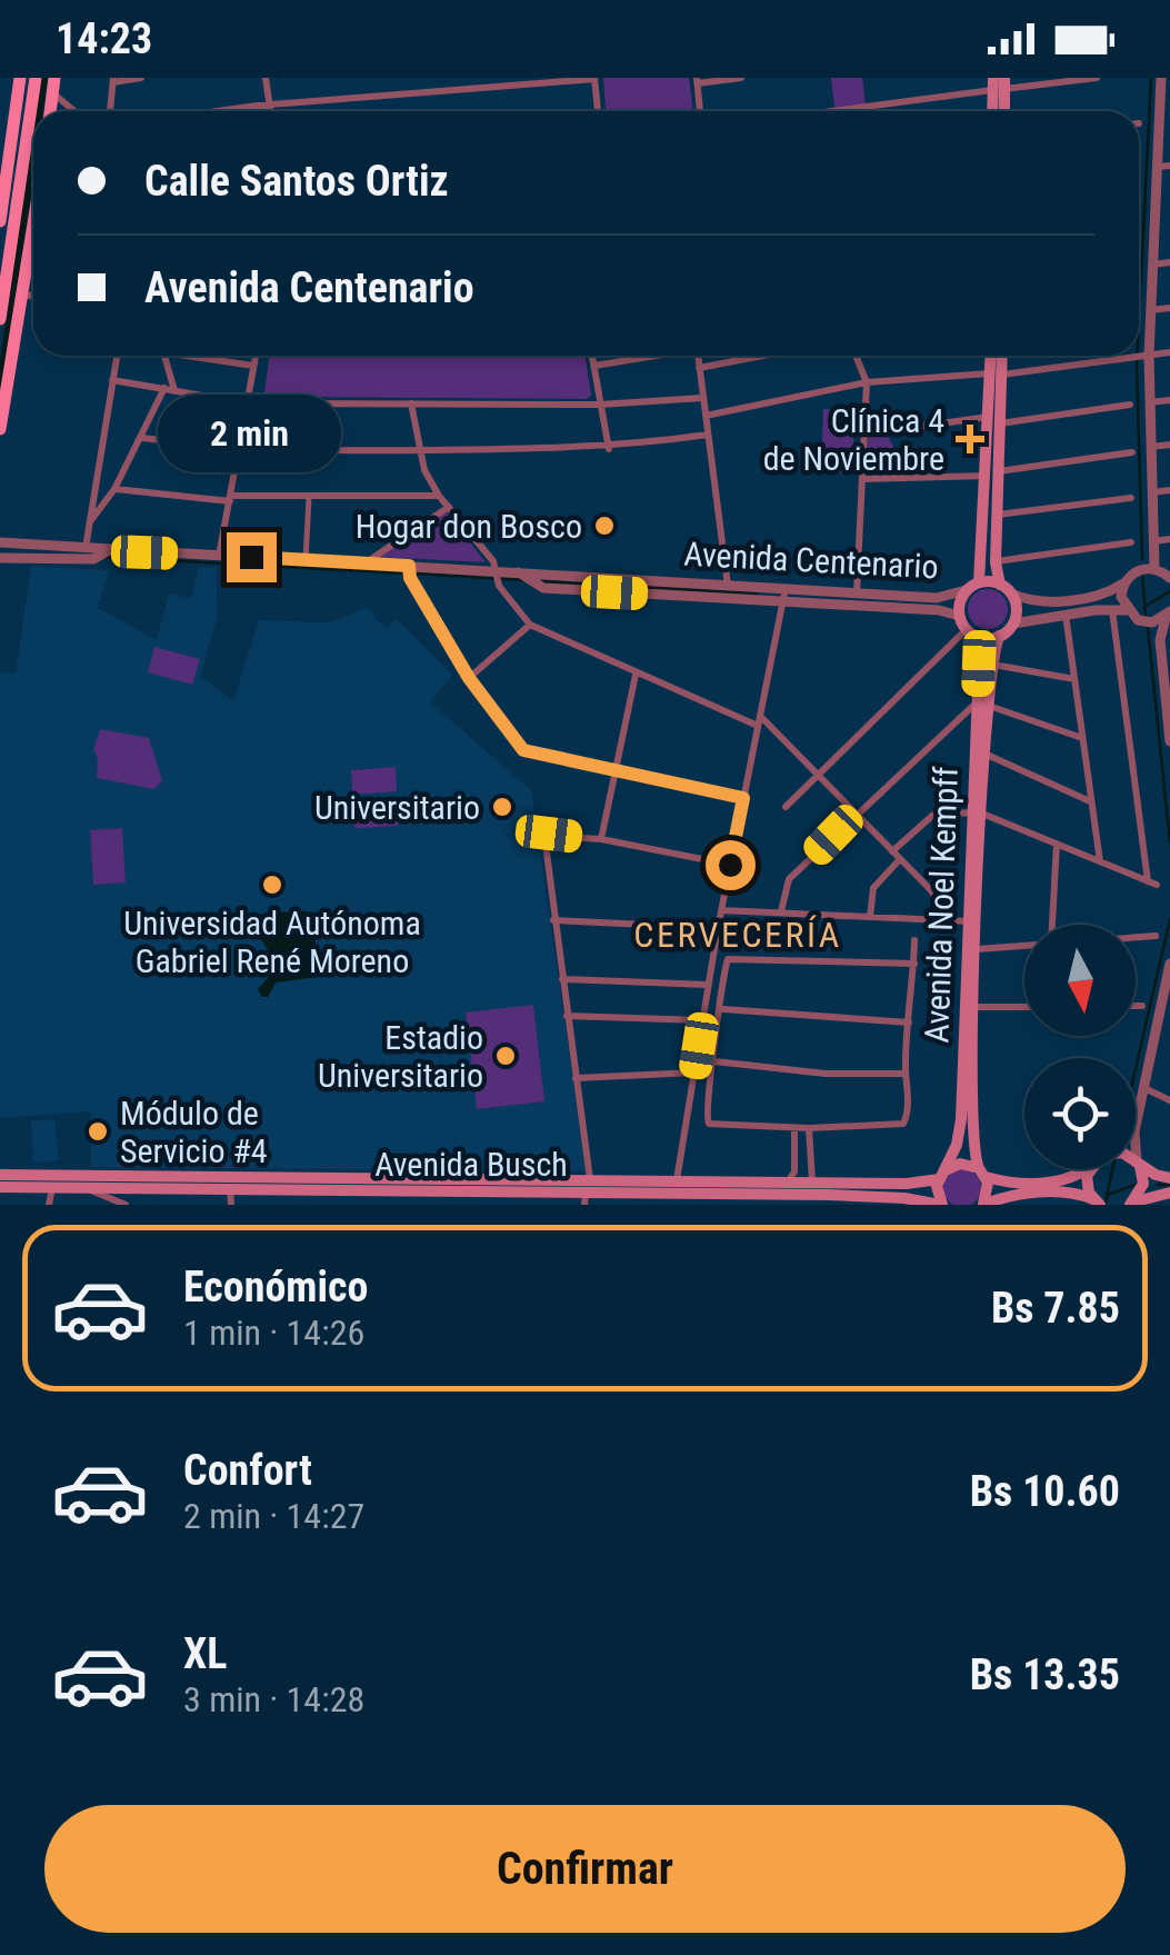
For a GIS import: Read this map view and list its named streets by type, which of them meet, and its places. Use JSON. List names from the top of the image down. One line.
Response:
{"streets":{"main road":["Avenida Noel Kempff","Avenida Busch"],"street":["Avenida Centenario"]},"crossings":[["Avenida Centenario","Avenida Noel Kempff"],["Avenida Noel Kempff","Avenida Busch"]],"districts":["CERVECERÍA"],"places":{"health":["Clínica 4 de Noviembre"],"other":["Hogar don Bosco","Universitario","Universidad Autónoma Gabriel René Moreno","Estadio Universitario","Módulo de Servicio #4"]},"north":"bottom","page":{"status":"14:23","banner":["Calle Santos Ortiz","Avenida Centenario"],"bubble":"2 min","list":[{"name":"Económico","note":"1 min · 14:26","value":"Bs 7.85"},{"name":"Confort","note":"2 min · 14:27","value":"Bs 10.60"},{"name":"XL","note":"3 min · 14:28","value":"Bs 13.35"}],"buttons":"Confirmar"}}
